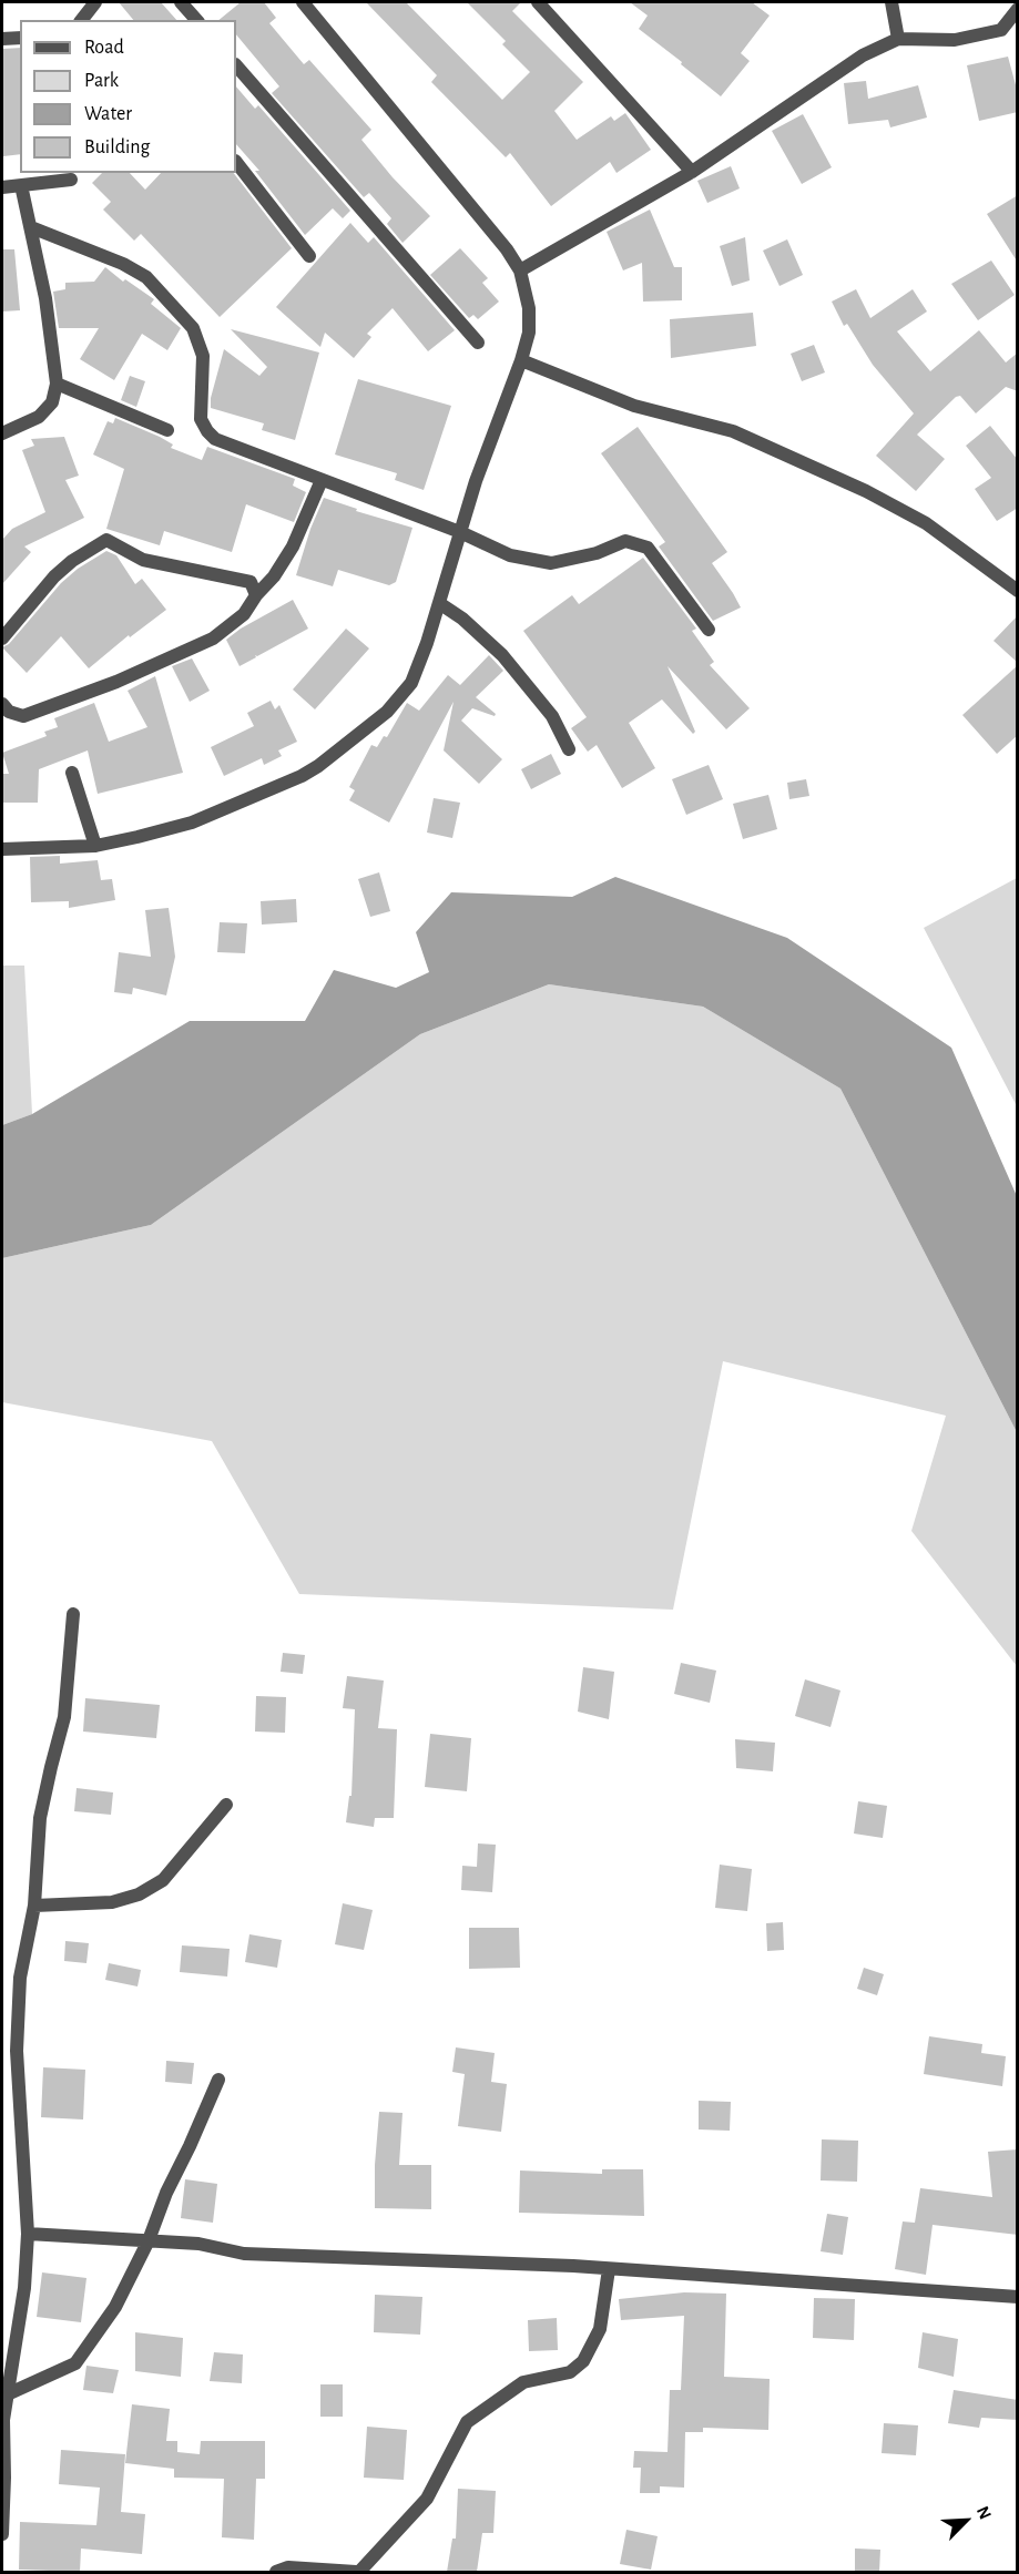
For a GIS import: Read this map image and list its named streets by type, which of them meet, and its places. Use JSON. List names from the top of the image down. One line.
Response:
{"legend":["Road","Park","Water","Building"],"north":"top right"}
